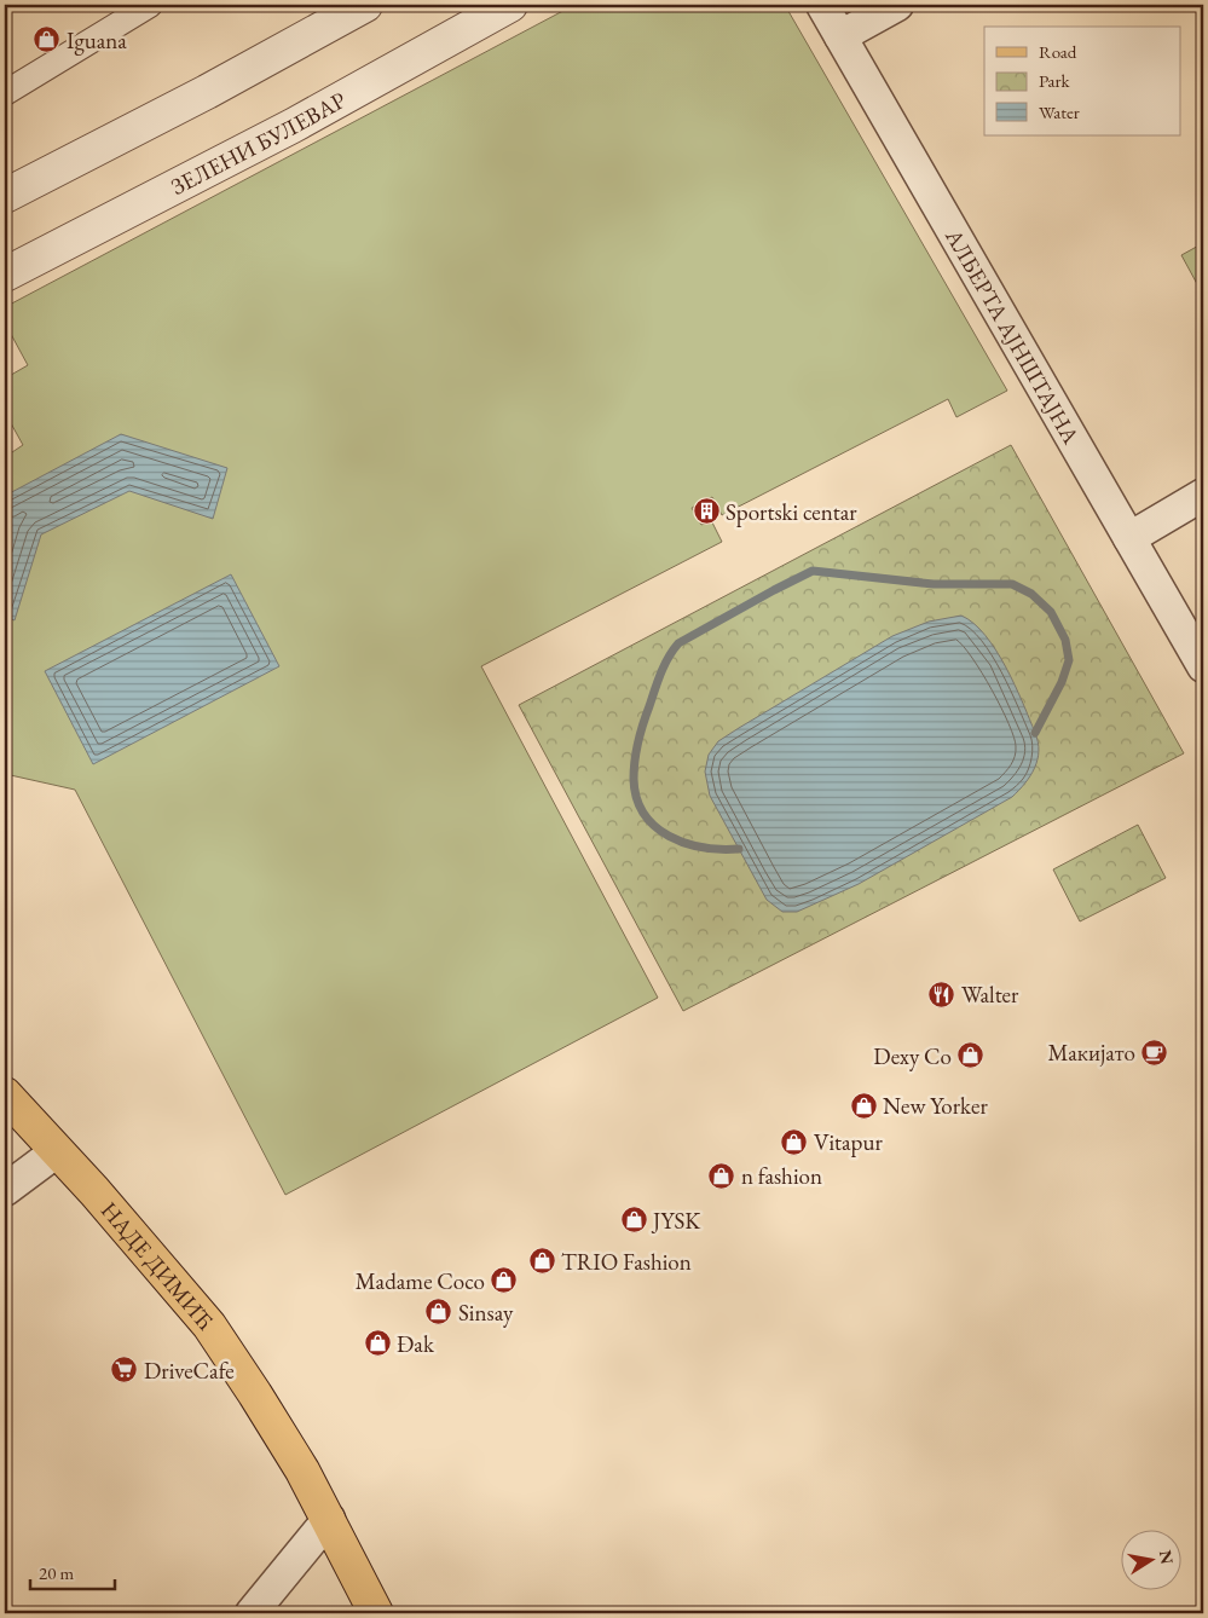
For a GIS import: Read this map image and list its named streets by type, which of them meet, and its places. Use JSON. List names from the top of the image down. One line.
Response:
{"streets":{"main road":["НАДЕ ДИМИЋ"],"street":["ЗЕЛЕНИ БУЛЕВАР","АЛБЕРТА АЈНШТАЈНА"]},"places":{"shop":["Iguana","Dexy Co","New Yorker","Vitapur","n fashion","JYSK","TRIO Fashion","Madame Coco","Sinsay","Đak"],"building":["Sportski centar"],"restaurant":["Walter"],"cafe":["Макијато"],"supermarket":["DriveCafe"]},"legend":["Road","Park","Water"],"scale_bar":"20 m","north":"right"}
